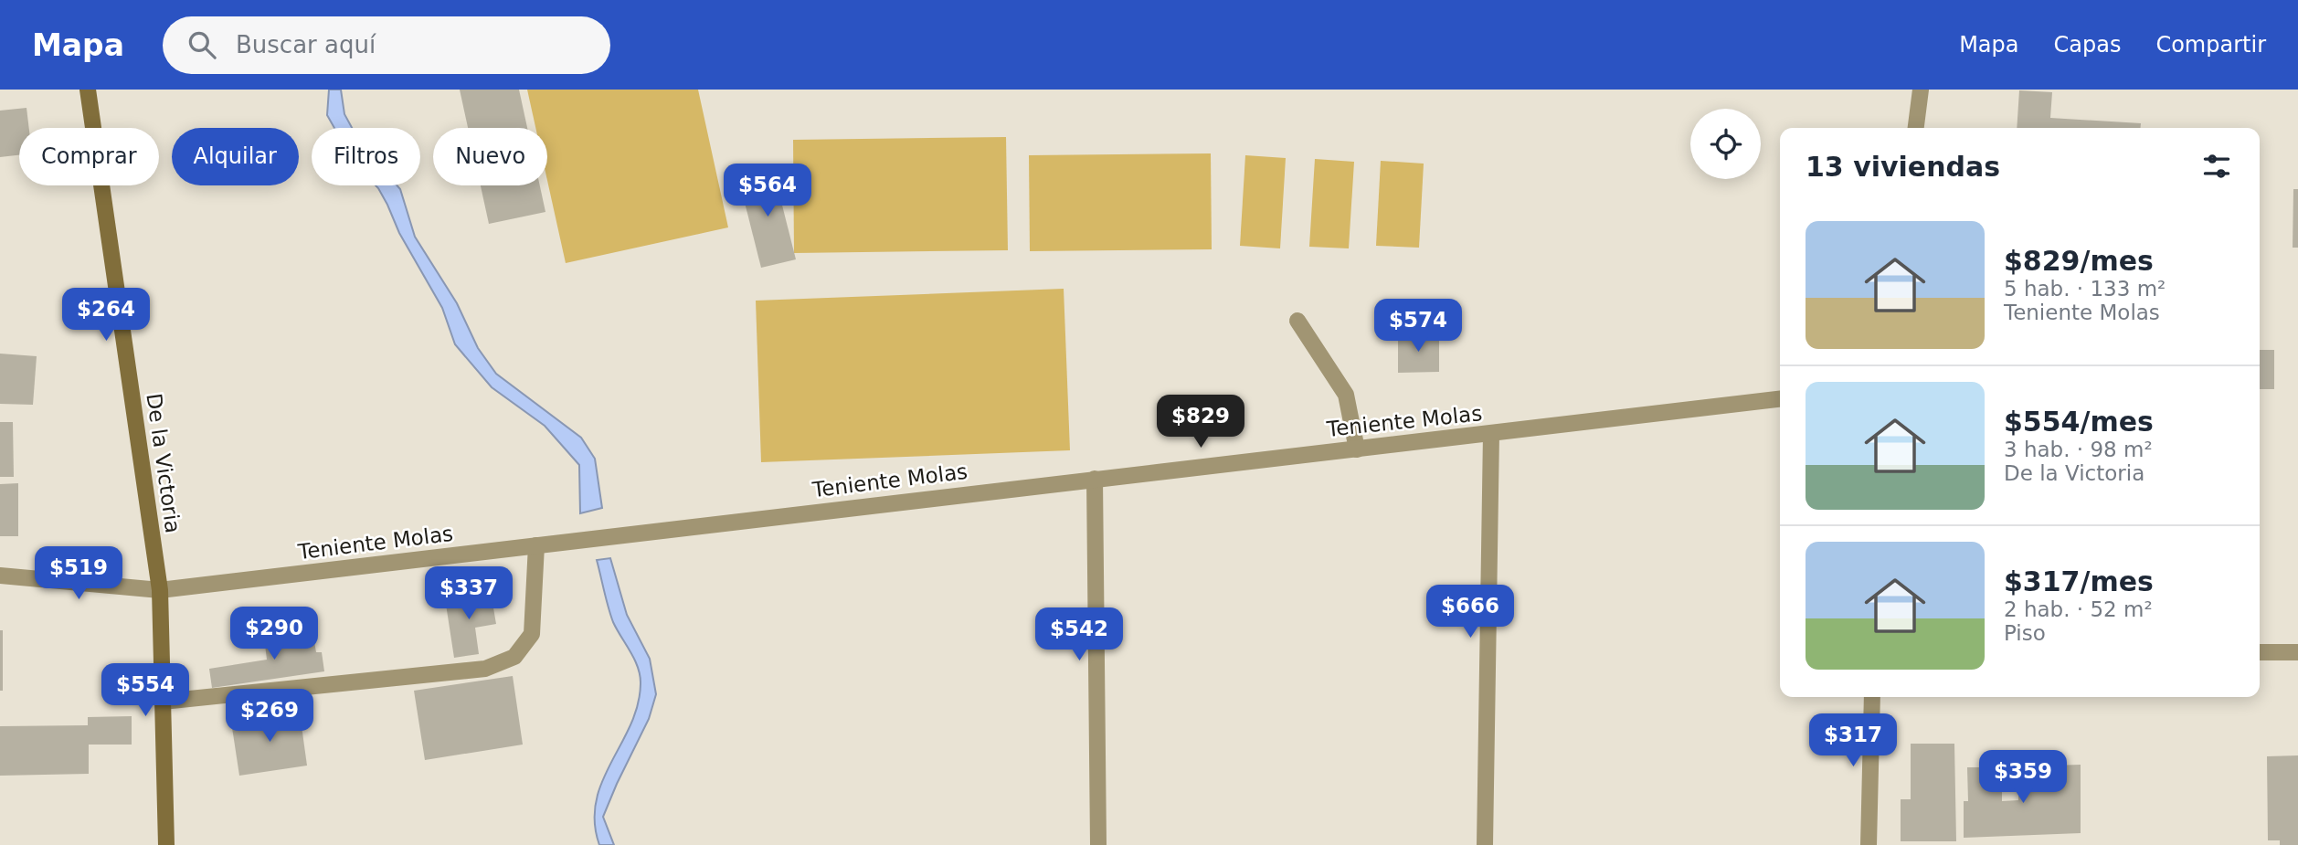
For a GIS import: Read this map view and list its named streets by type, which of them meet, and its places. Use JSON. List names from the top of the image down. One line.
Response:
{"streets":{"main road":["De la Victoria"],"street":["Teniente Molas"]},"crossings":[["Teniente Molas","De la Victoria"]],"page":{"header":"Mapa","search":"Buscar aquí","nav":["Mapa","Capas","Compartir"],"chip":["Comprar","Alquilar","Filtros","Nuevo"],"heading":"13 viviendas","price":["$564","$264","$574","$829","$519","$337","$666","$290","$542","$554","$269","$317","$359"],"list":[{"name":"$829/mes","note":"5 hab. · 133 m² · Teniente Molas"},{"name":"$554/mes","note":"3 hab. · 98 m² · De la Victoria"},{"name":"$317/mes","note":"2 hab. · 52 m² · Piso"}]}}
